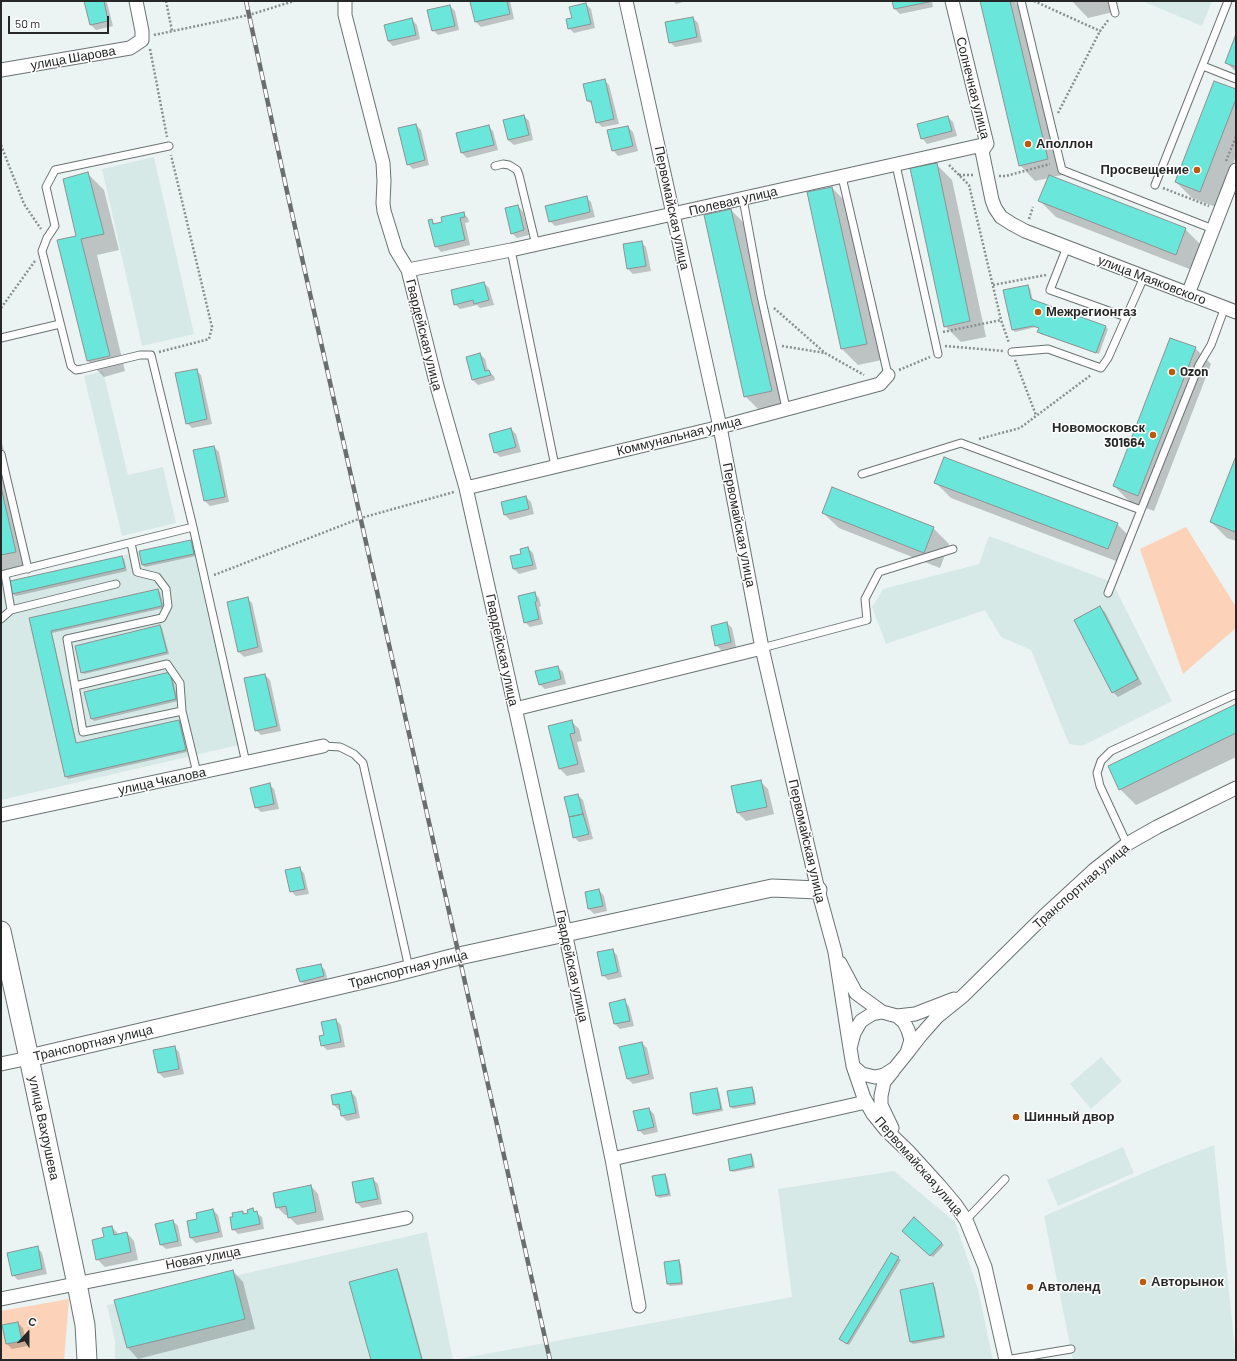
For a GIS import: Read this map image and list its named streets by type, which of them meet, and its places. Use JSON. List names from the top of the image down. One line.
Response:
{"streets":{"main road":["улица Вахрушева"],"street":["улица Шарова","Солнечная улица","Полевая улица","Первомайская улица","улица Маяковского","Гвардейская улица","Коммунальная улица","улица Чкалова","Транспортная улица","Новая улица"]},"crossings":[["Солнечная улица","Полевая улица"],["Солнечная улица","улица Маяковского"],["Полевая улица","Первомайская улица"],["Полевая улица","Гвардейская улица"],["Первомайская улица","Коммунальная улица"],["Первомайская улица","Транспортная улица"],["Гвардейская улица","Коммунальная улица"],["Гвардейская улица","Транспортная улица"],["Транспортная улица","улица Вахрушева"],["улица Вахрушева","Новая улица"]],"places":["Аполлон","Просвещение","Межрегионгаз","Ozon","Новомосковск 301664","Шинный двор","Авторынок","Автоленд"],"scale_bar":"50 m","north":"top"}
